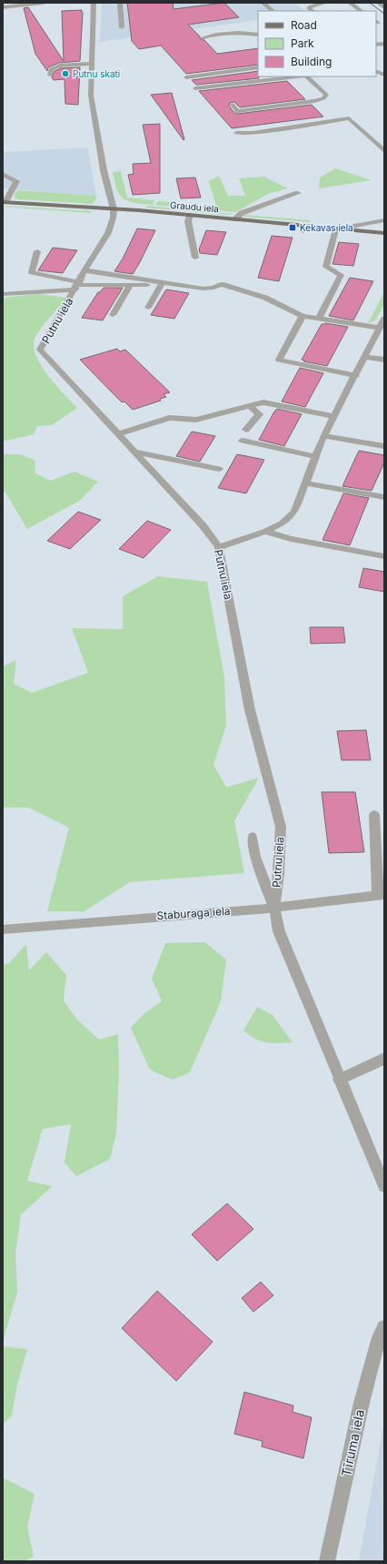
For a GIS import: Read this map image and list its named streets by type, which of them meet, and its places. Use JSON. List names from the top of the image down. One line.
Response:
{"streets":{"main road":["Graudu iela"],"street":["Putnu iela","Staburaga iela","Tīruma iela"]},"crossings":[["Graudu iela","Putnu iela"],["Putnu iela","Staburaga iela"]],"places":{"other":["Putnu skati"],"transit":["Ķekavas iela"]},"legend":["Road","Park","Building"]}
